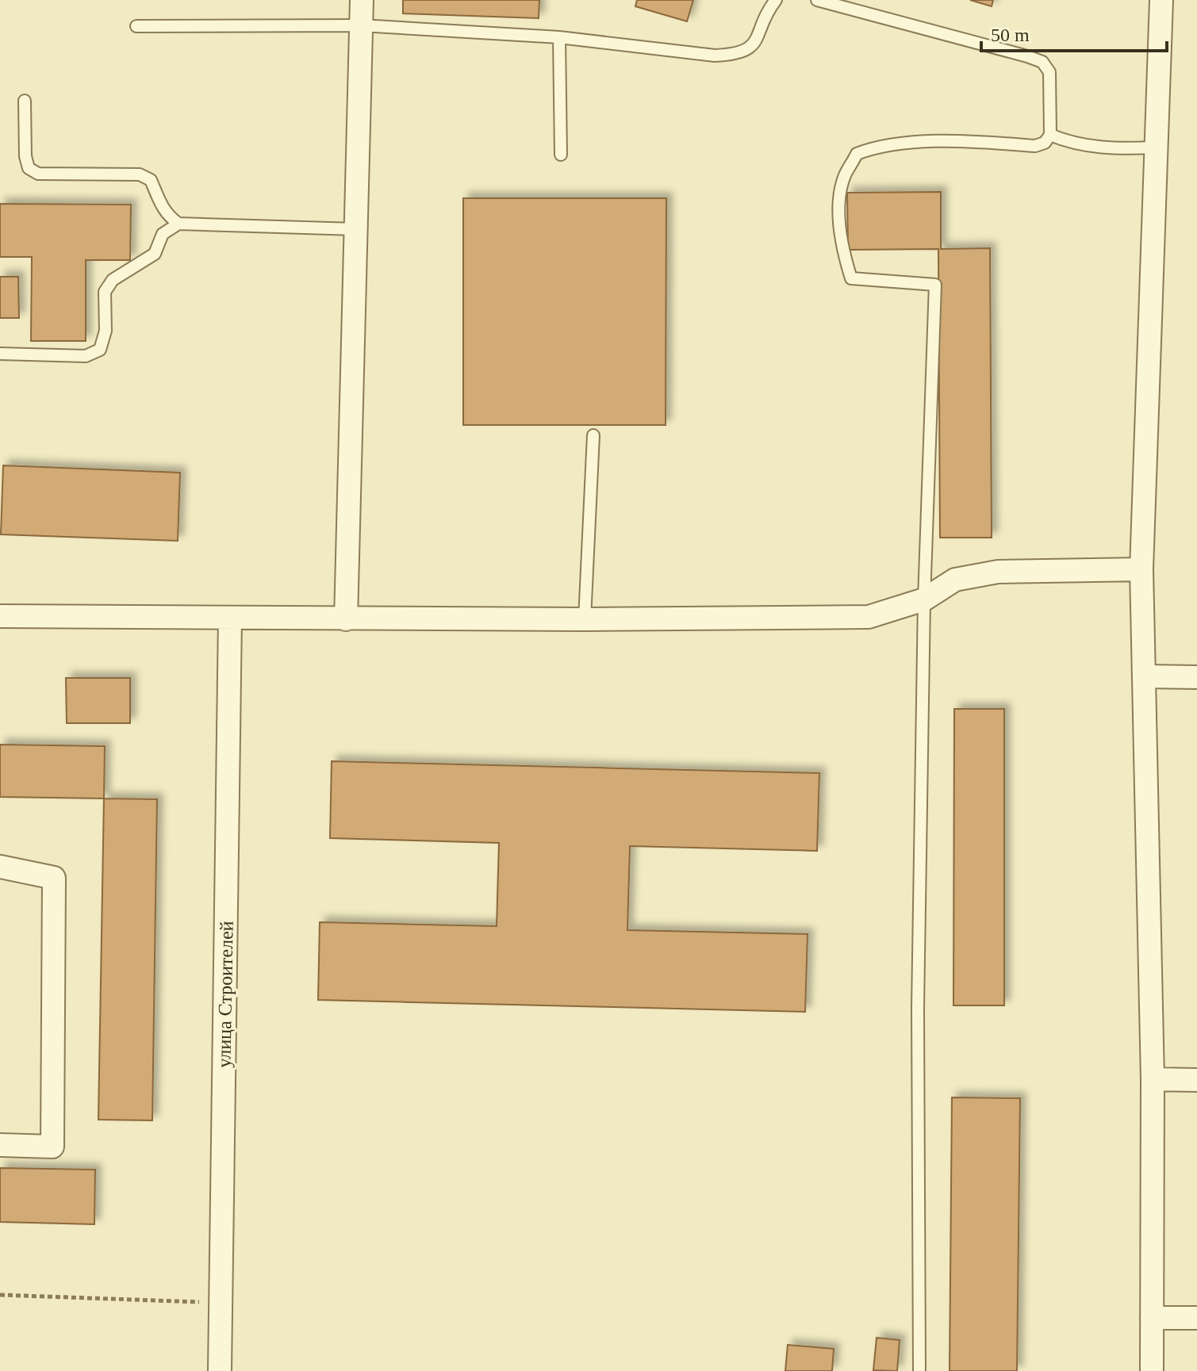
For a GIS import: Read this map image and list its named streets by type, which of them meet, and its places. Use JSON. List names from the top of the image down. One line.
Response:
{"streets":{"street":["улица Строителей"]},"scale_bar":"50 m"}
